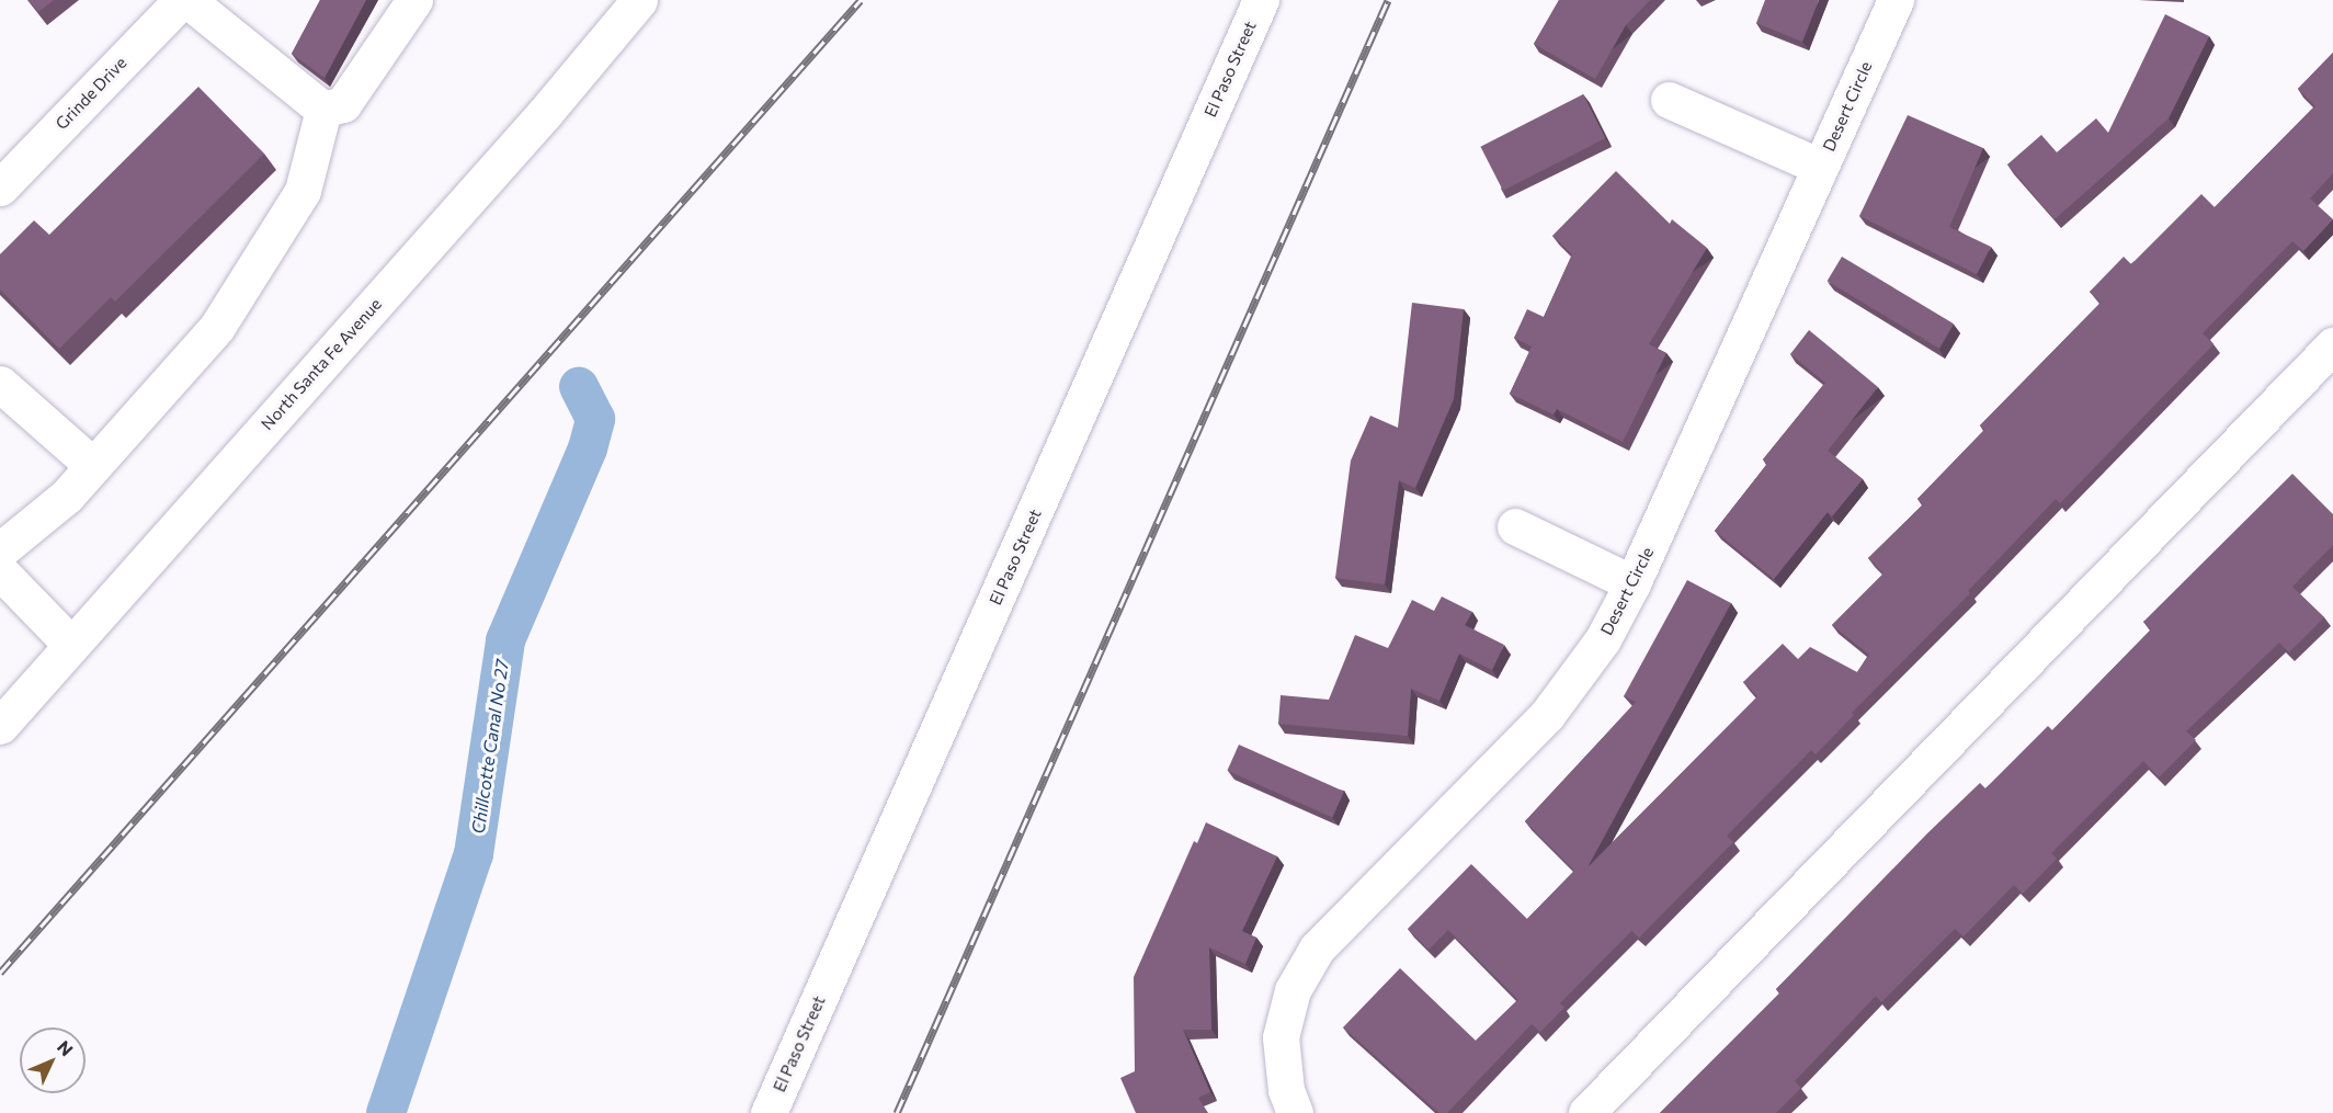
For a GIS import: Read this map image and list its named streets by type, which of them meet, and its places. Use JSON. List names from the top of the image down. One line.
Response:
{"streets":{"street":["El Paso Street","Grinde Drive","Desert Circle","North Santa Fe Avenue"]},"water":["Chillcotte Canal No 27"],"north":"top right"}
